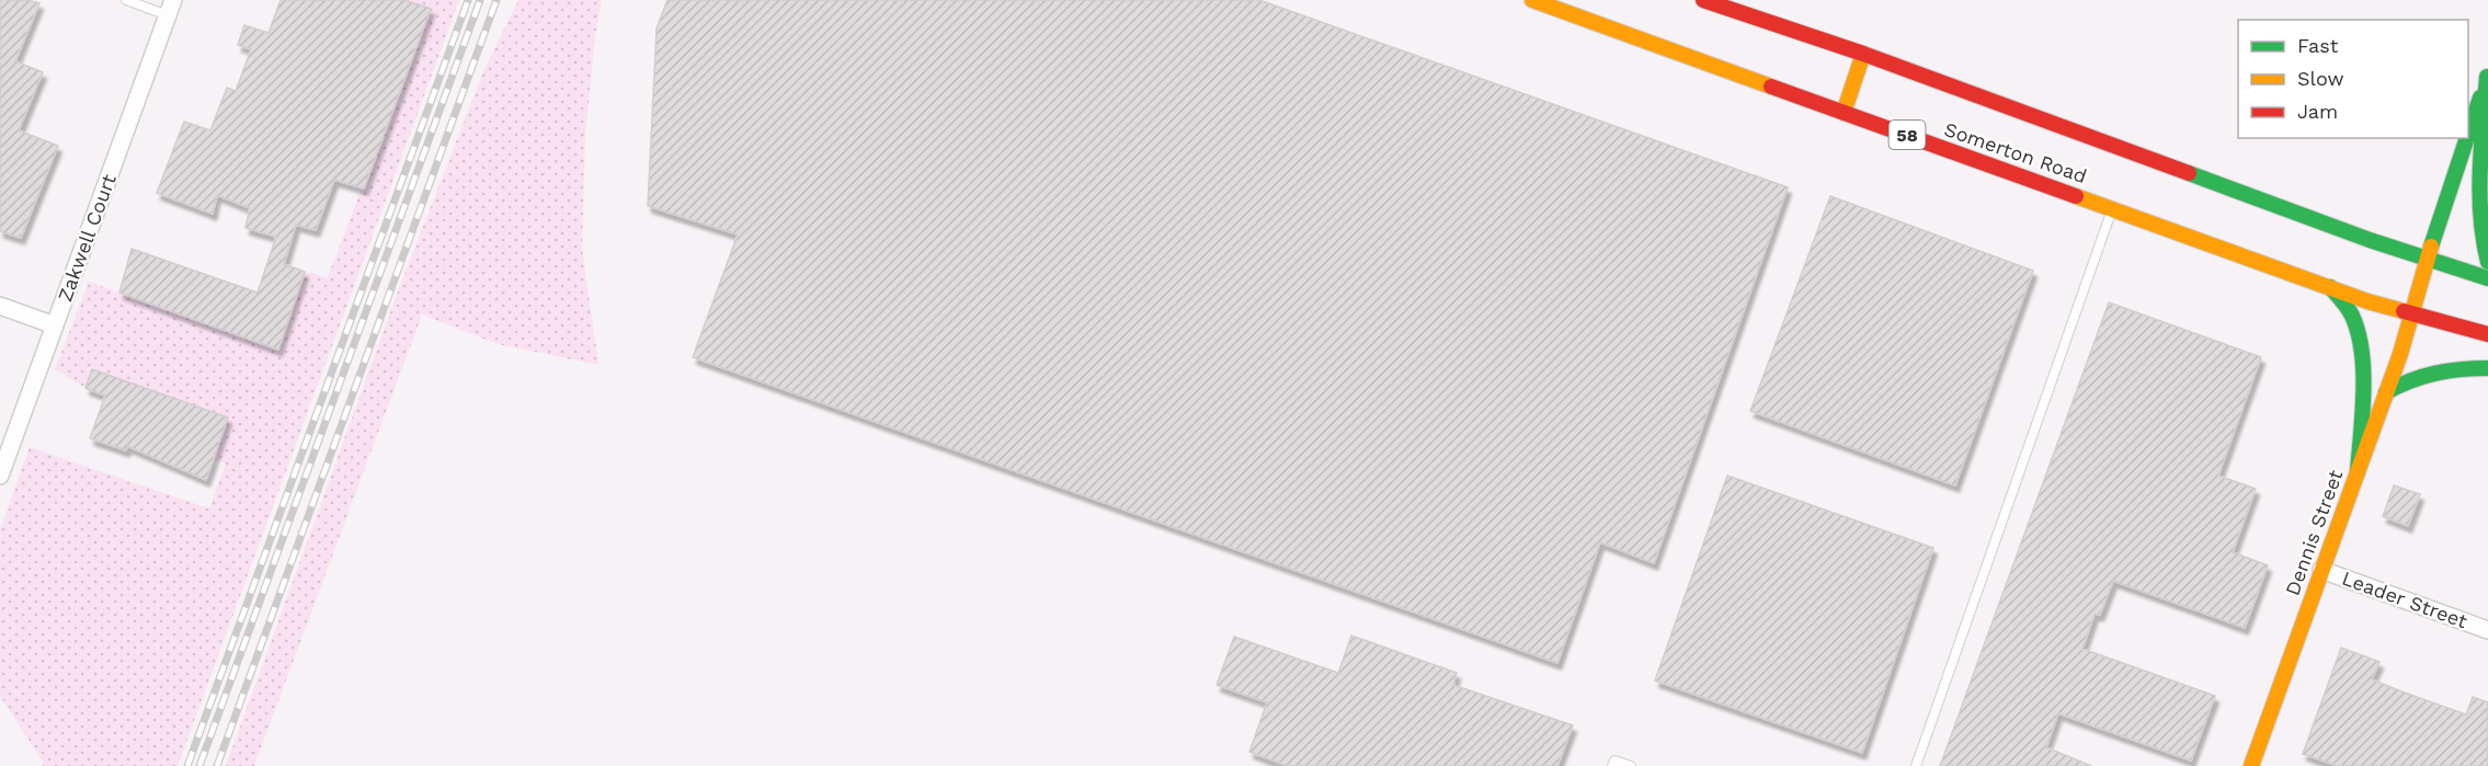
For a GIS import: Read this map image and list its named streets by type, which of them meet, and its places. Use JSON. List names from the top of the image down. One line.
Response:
{"streets":{"main road":["58","Somerton Road","Dennis Street"],"street":["Zakwell Court","Leader Street"]},"crossings":[["Somerton Road","Dennis Street"],["Dennis Street","Leader Street"]],"legend":["Fast","Slow","Jam"]}
